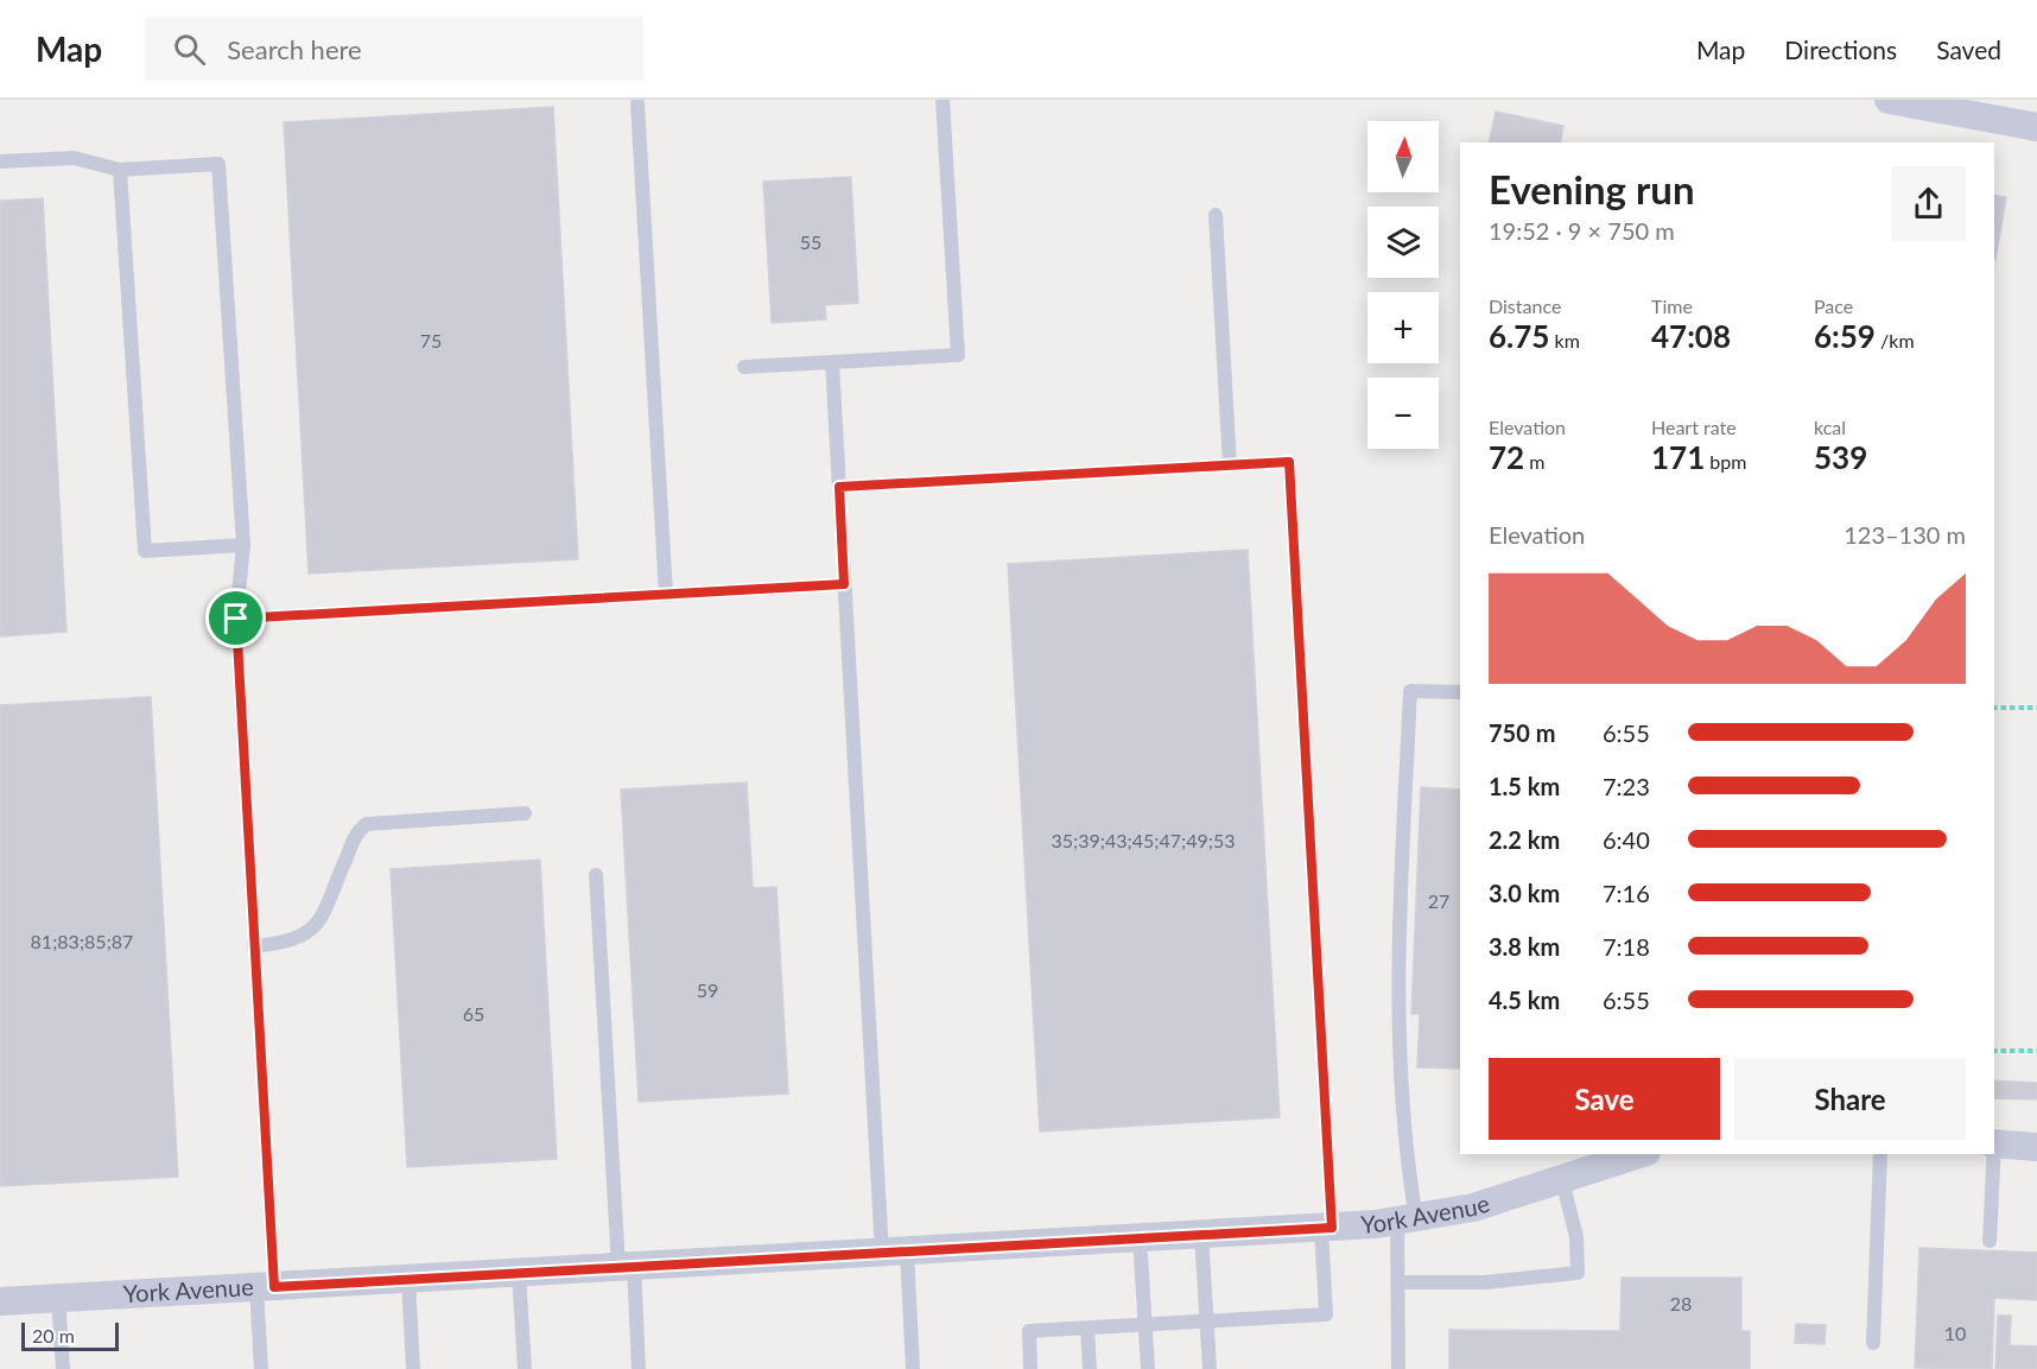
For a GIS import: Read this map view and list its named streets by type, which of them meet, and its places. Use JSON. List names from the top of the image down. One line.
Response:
{"streets":{"street":["York Avenue"]},"house_numbers":["55","75","35;39;43;45;47;49;53","27","81;83;85;87","59","65","28","10"],"scale_bar":"20 m","north":"top","page":{"header":"Map","search":"Search here","nav":["Map","Directions","Saved"],"map_buttons":["+","−"],"heading":["Evening run","19:52 · 9 × 750 m"],"stats":[["Distance","6.75 km"],["Time","47:08"],["Pace","6:59 /km"],["Elevation","72 m"],["Heart rate","171 bpm"],["kcal","539"]],"chart":["Elevation","123–130 m"],"list":[{"name":"750 m","note":"6:55"},{"name":"1.5 km","note":"7:23"},{"name":"2.2 km","note":"6:40"},{"name":"3.0 km","note":"7:16"},{"name":"3.8 km","note":"7:18"},{"name":"4.5 km","note":"6:55"}],"buttons":["Save","Share"],"scale":"20 m"}}
